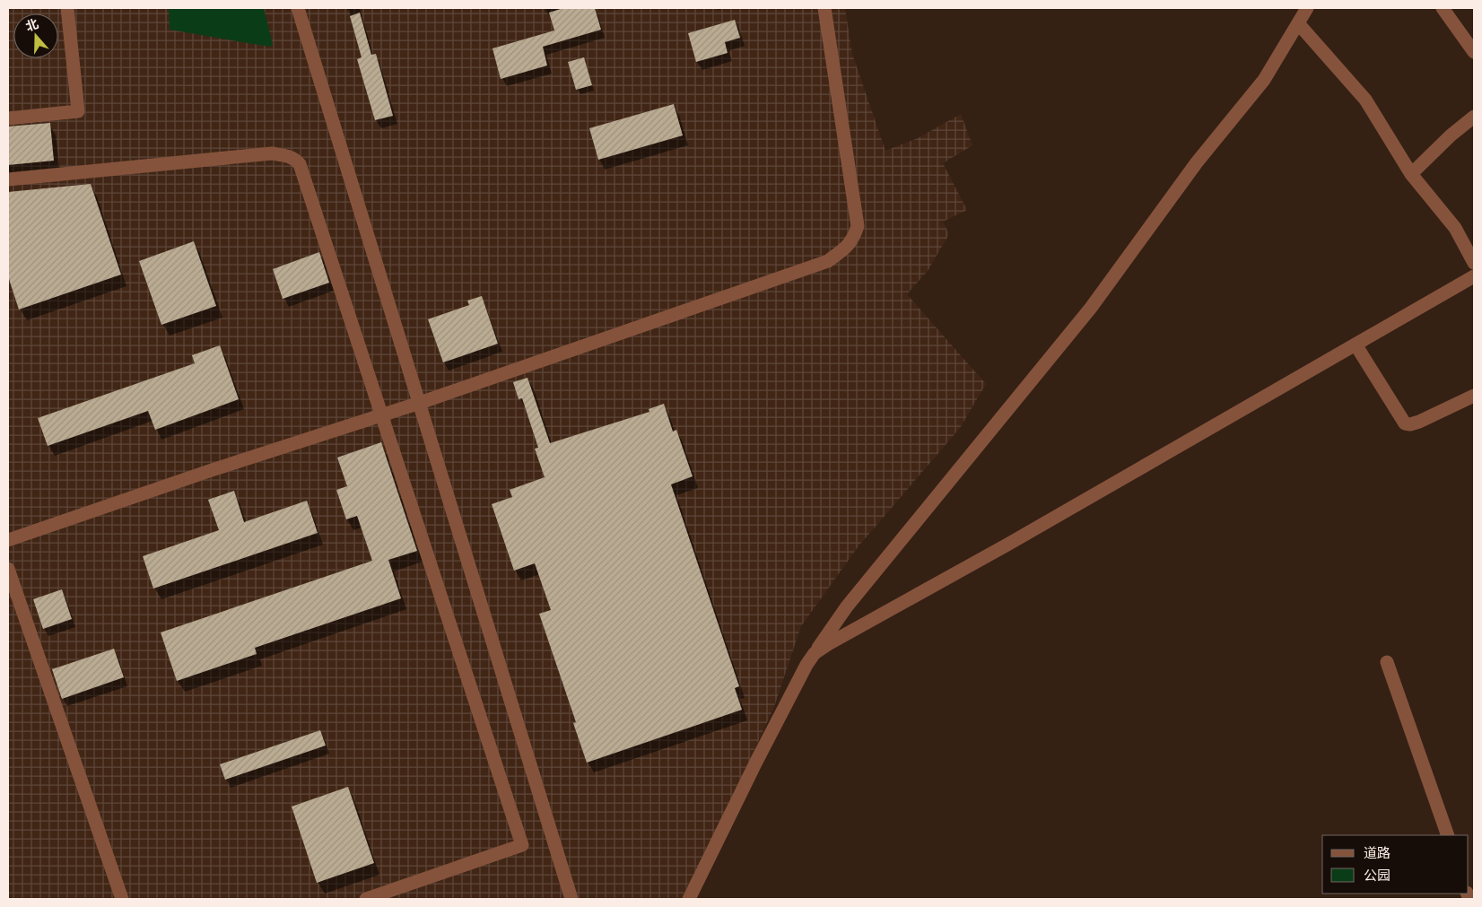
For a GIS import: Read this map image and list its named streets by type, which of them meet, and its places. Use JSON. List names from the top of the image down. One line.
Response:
{"legend":["道路","公园"],"north":"top"}
